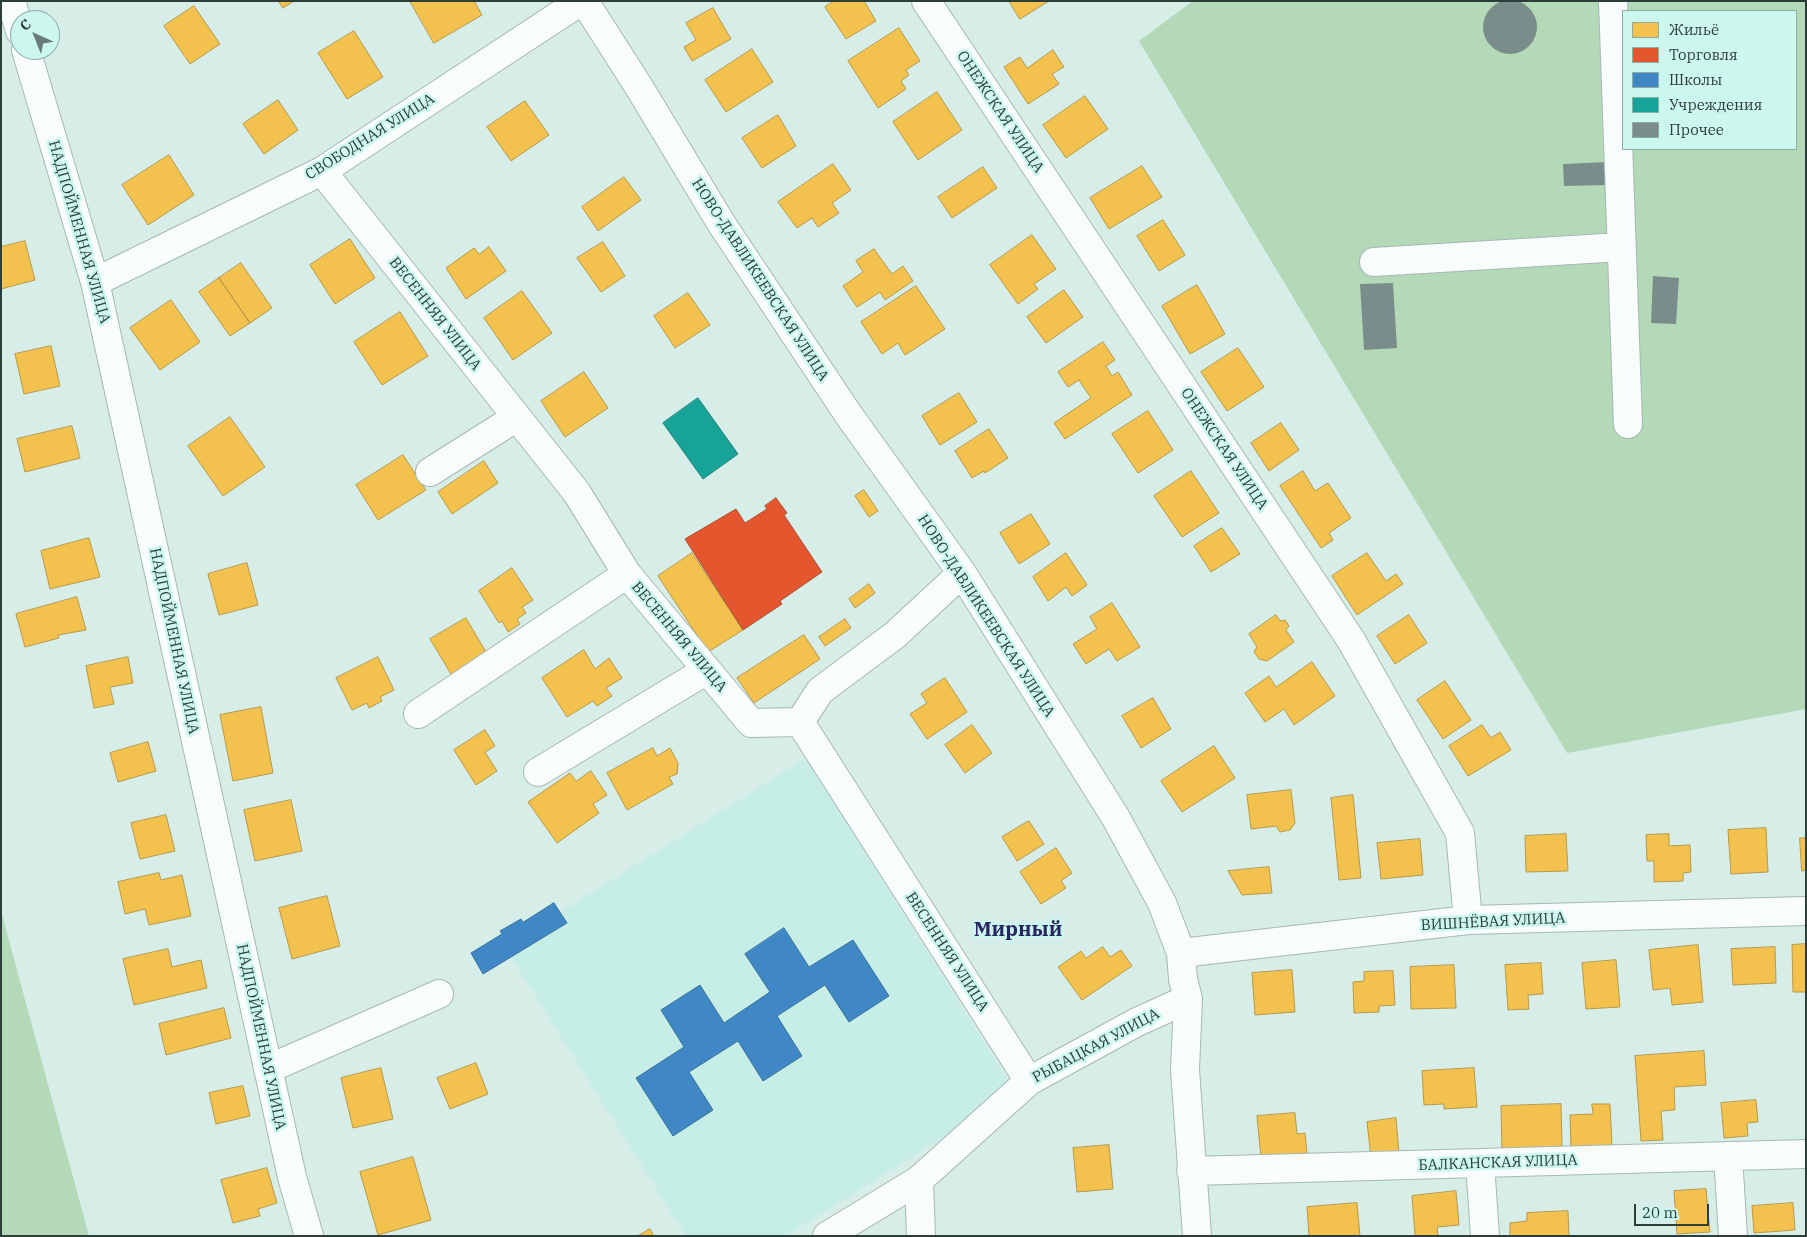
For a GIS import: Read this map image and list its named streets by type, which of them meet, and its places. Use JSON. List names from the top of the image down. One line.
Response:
{"streets":{"street":["ОНЕЖСКАЯ УЛИЦА","СВОБОДНАЯ УЛИЦА","НАДПОЙМЕННАЯ УЛИЦА","НОВО-ДАВЛИКЕЕВСКАЯ УЛИЦА","ВЕСЕННЯЯ УЛИЦА","ВИШНЁВАЯ УЛИЦА","РЫБАЦКАЯ УЛИЦА","БАЛКАНСКАЯ УЛИЦА"]},"crossings":[["ОНЕЖСКАЯ УЛИЦА","ВИШНЁВАЯ УЛИЦА"],["СВОБОДНАЯ УЛИЦА","НАДПОЙМЕННАЯ УЛИЦА"],["СВОБОДНАЯ УЛИЦА","НОВО-ДАВЛИКЕЕВСКАЯ УЛИЦА"],["СВОБОДНАЯ УЛИЦА","ВЕСЕННЯЯ УЛИЦА"],["НОВО-ДАВЛИКЕЕВСКАЯ УЛИЦА","ВИШНЁВАЯ УЛИЦА"],["НОВО-ДАВЛИКЕЕВСКАЯ УЛИЦА","РЫБАЦКАЯ УЛИЦА"],["НОВО-ДАВЛИКЕЕВСКАЯ УЛИЦА","БАЛКАНСКАЯ УЛИЦА"],["ВЕСЕННЯЯ УЛИЦА","РЫБАЦКАЯ УЛИЦА"]],"districts":["Мирный"],"legend":["Жильё","Торговля","Школы","Учреждения","Прочее"],"scale_bar":"20 m","north":"top left"}
